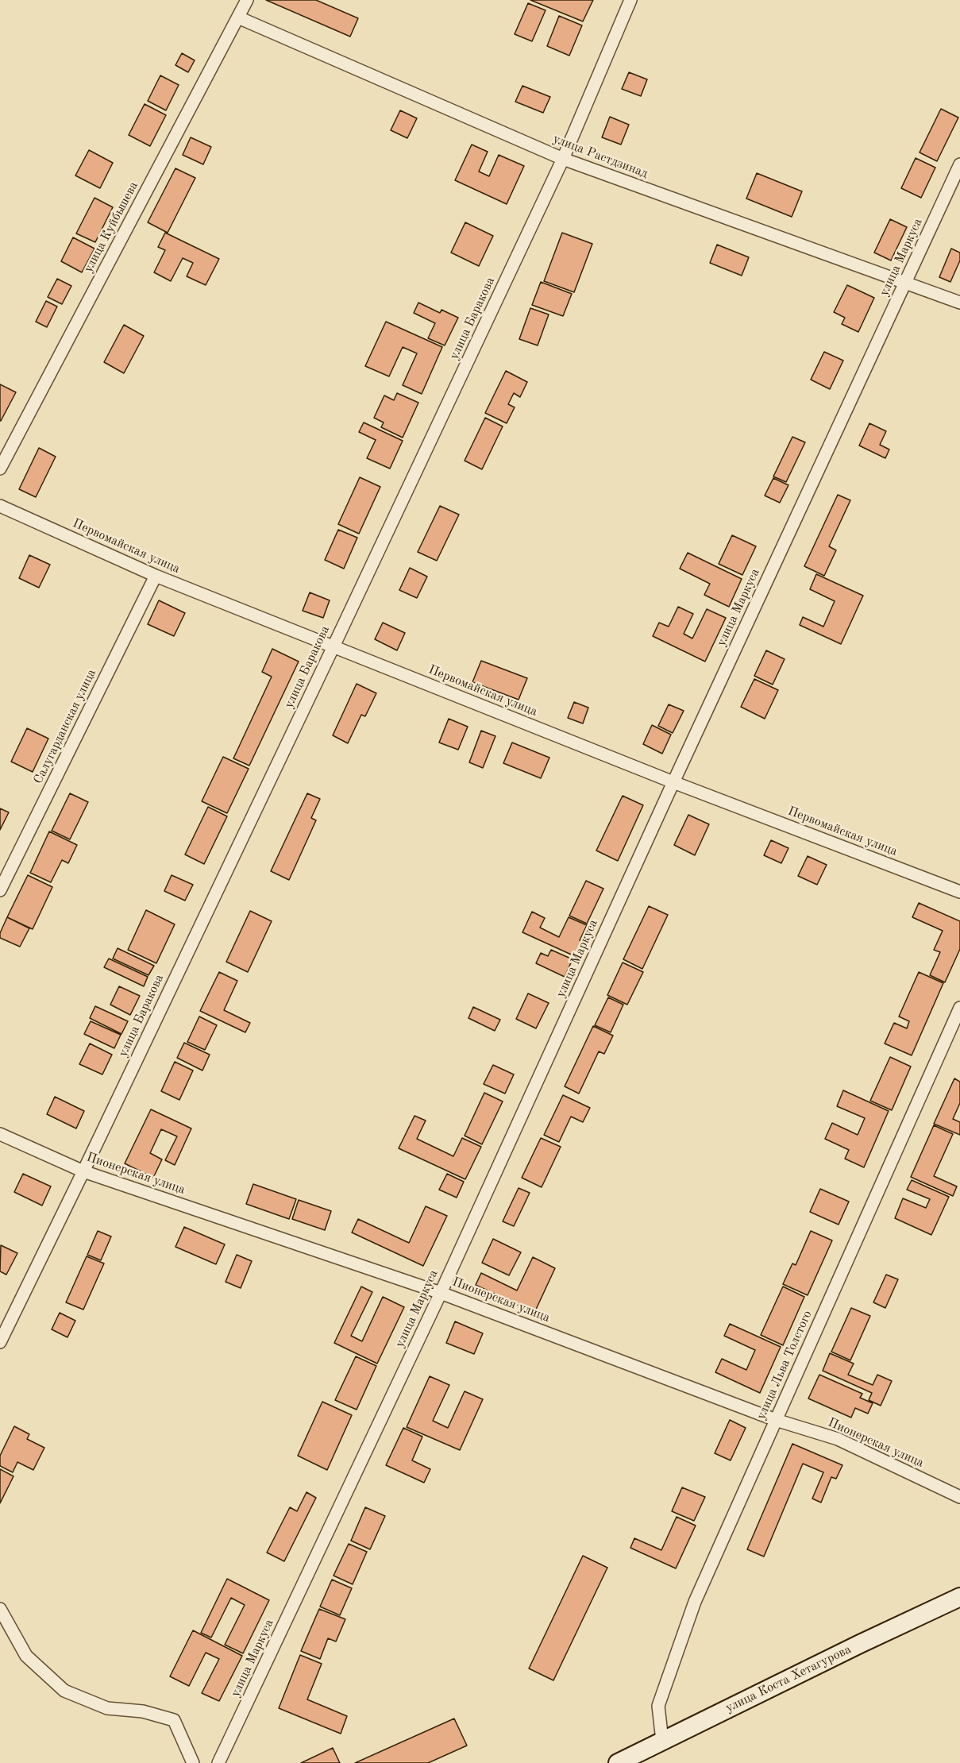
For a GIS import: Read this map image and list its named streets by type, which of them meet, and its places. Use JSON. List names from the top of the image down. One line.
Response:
{"streets":{"main road":["улица Коста Хетагурова"],"street":["улица Растдзинад","улица Куйбышева","улица Маркуса","улица Баракова","Первомайская улица","Салугарданская улица","Пионерская улица","улица Льва Толстого"]},"crossings":[["улица Растдзинад","улица Куйбышева"],["улица Растдзинад","улица Маркуса"],["улица Растдзинад","улица Баракова"],["улица Маркуса","Первомайская улица"],["улица Маркуса","Пионерская улица"],["улица Баракова","Первомайская улица"],["улица Баракова","Пионерская улица"],["Первомайская улица","Салугарданская улица"],["Пионерская улица","улица Льва Толстого"],["улица Льва Толстого","улица Коста Хетагурова"]]}
